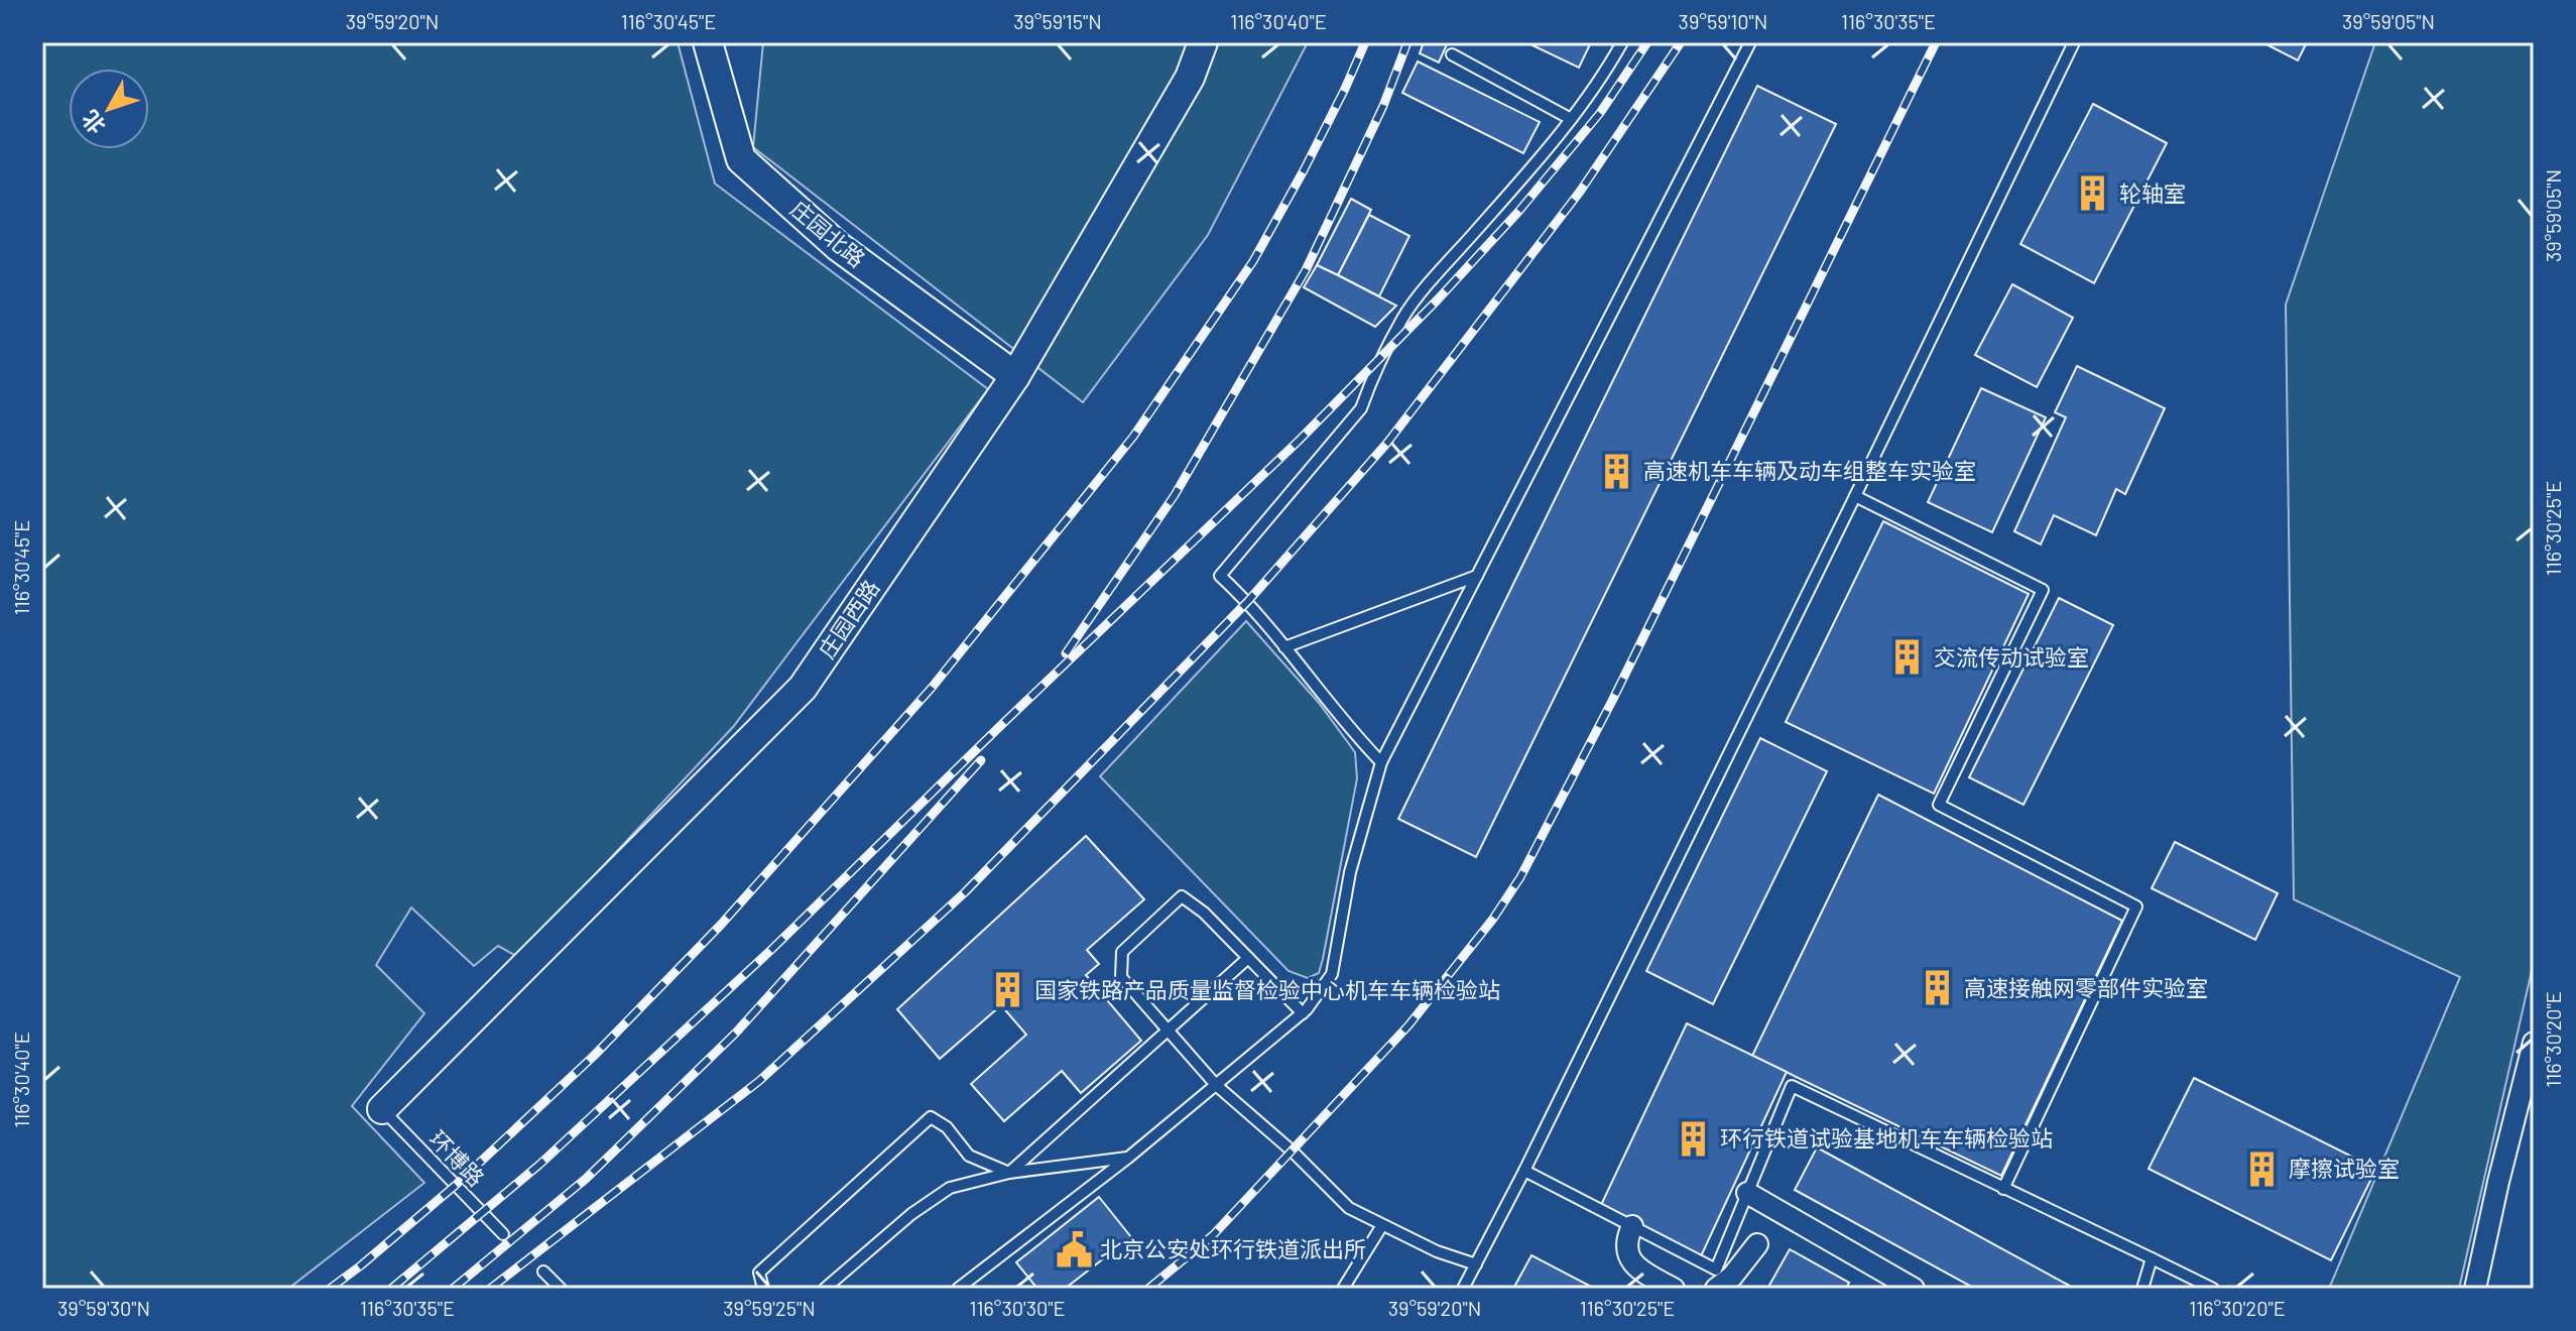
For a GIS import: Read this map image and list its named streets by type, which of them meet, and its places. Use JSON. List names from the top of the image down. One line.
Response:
{"streets":{"street":["庄园北路","庄园西路"],"lane":["环博路"]},"crossings":[["庄园北路","庄园西路"],["庄园西路","环博路"]],"places":{"building":["轮轴室","高速机车车辆及动车组整车实验室","交流传动试验室","高速接触网零部件实验室","国家铁路产品质量监督检验中心机车车辆检验站","环行铁道试验基地机车车辆检验站","摩擦试验室"],"public building":["北京公安处环行铁道派出所"]},"north":"bottom left","coordinates":["39°59'20\"N","116°30'45\"E","39°59'15\"N","116°30'40\"E","39°59'10\"N","116°30'35\"E","39°59'05\"N","116°30'25\"E","116°30'20\"E","39°59'30\"N","39°59'25\"N","116°30'30\"E"]}
